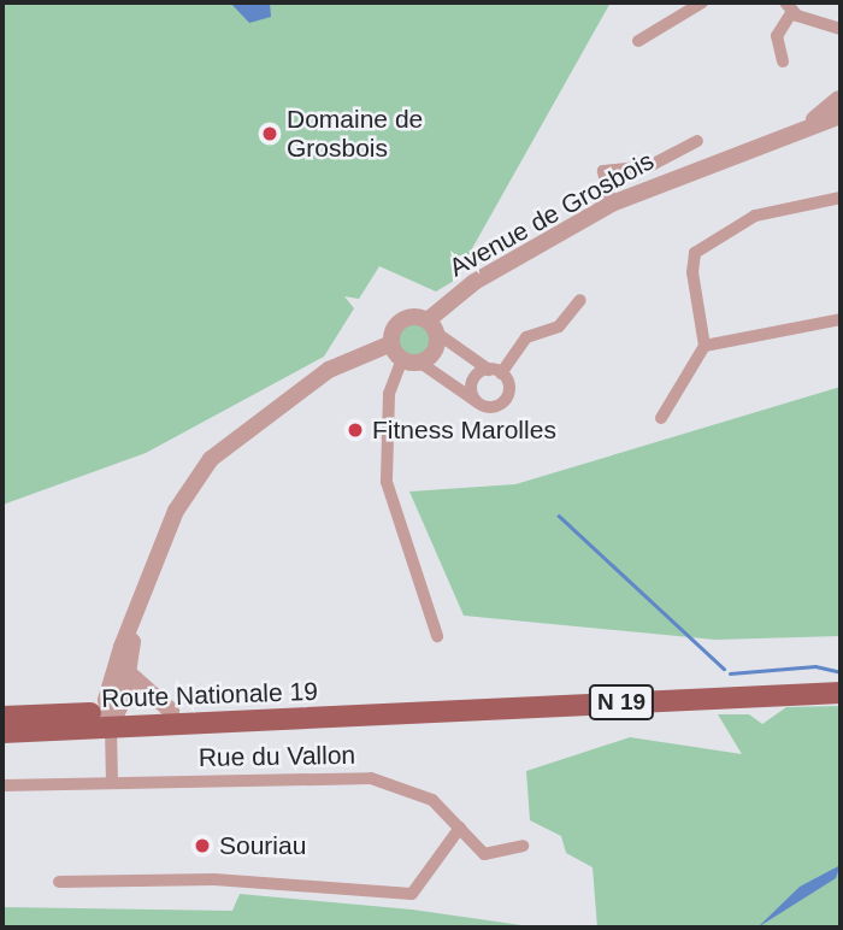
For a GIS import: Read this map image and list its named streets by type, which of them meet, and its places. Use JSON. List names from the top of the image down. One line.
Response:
{"streets":{"main road":["Route Nationale 19","N 19"],"street":["Avenue de Grosbois","Rue du Vallon"]},"places":["Domaine de Grosbois","Fitness Marolles","Souriau"]}
